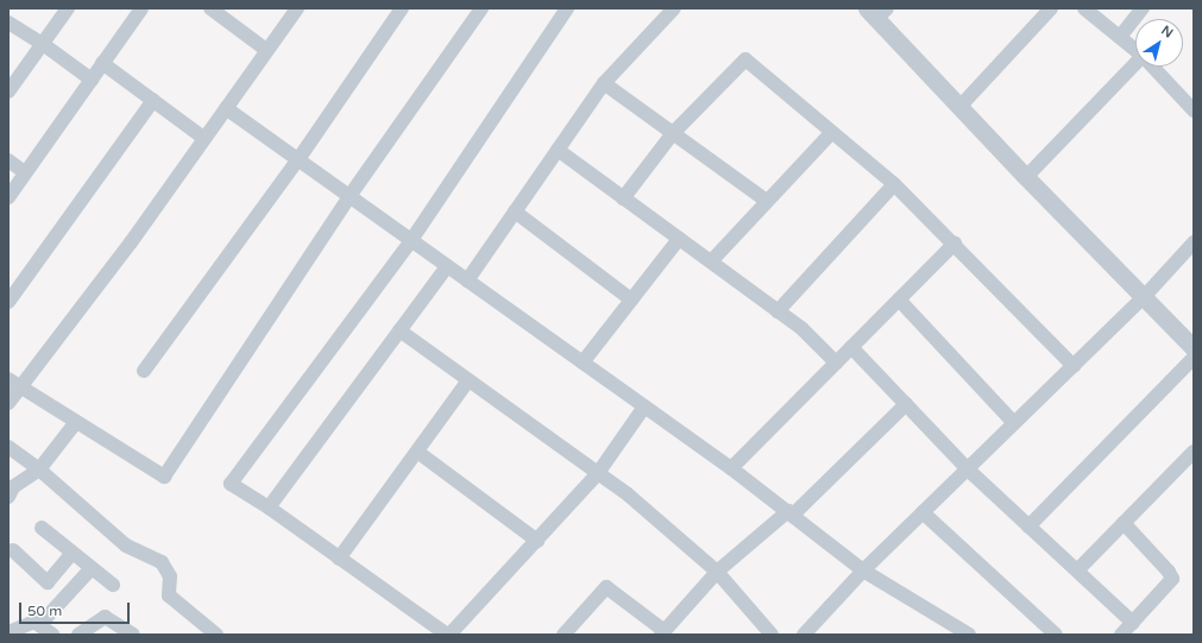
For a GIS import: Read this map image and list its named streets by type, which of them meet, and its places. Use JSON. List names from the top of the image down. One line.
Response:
{"scale_bar":"50 m","north":"top right"}
